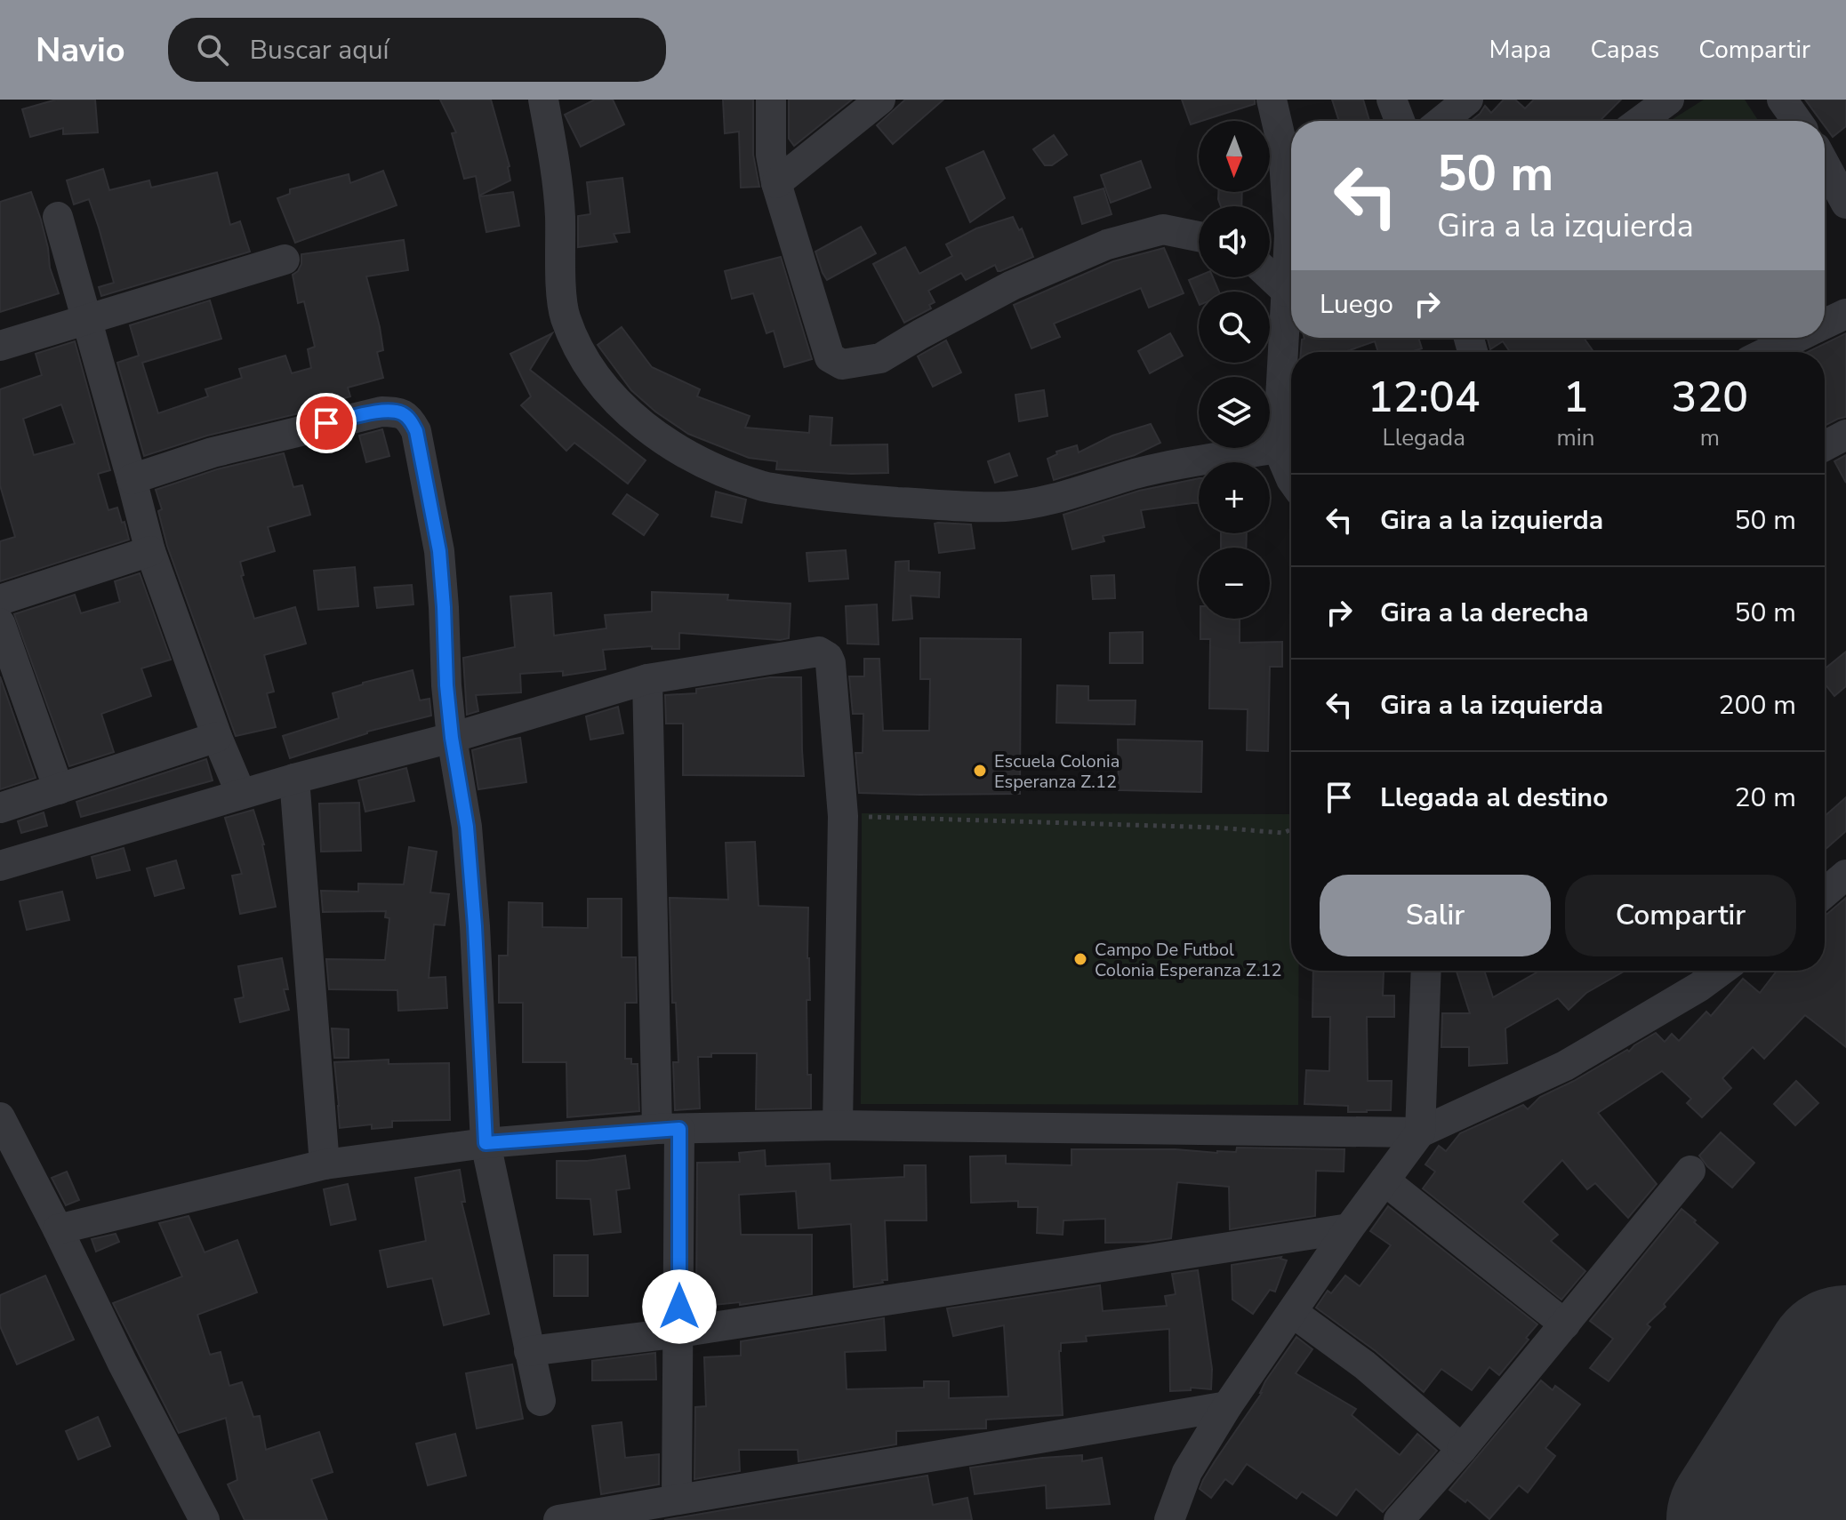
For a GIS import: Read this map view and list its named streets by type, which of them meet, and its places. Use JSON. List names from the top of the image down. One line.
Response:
{"places":["Escuela Colonia Esperanza Z.12","Campo De Futbol Colonia Esperanza Z.12"],"north":"bottom","page":{"header":"Navio","search":"Buscar aquí","nav":["Mapa","Capas","Compartir"],"map_buttons":["+","−"],"turn":["50 m","Gira a la izquierda"],"then":"Luego","eta":["12:04","Llegada","1","min","320","m"],"list":[{"name":"Gira a la izquierda","value":"50 m"},{"name":"Gira a la derecha","value":"50 m"},{"name":"Gira a la izquierda","value":"200 m"},{"name":"Llegada al destino","value":"20 m"}],"buttons":["Salir","Compartir"]}}
